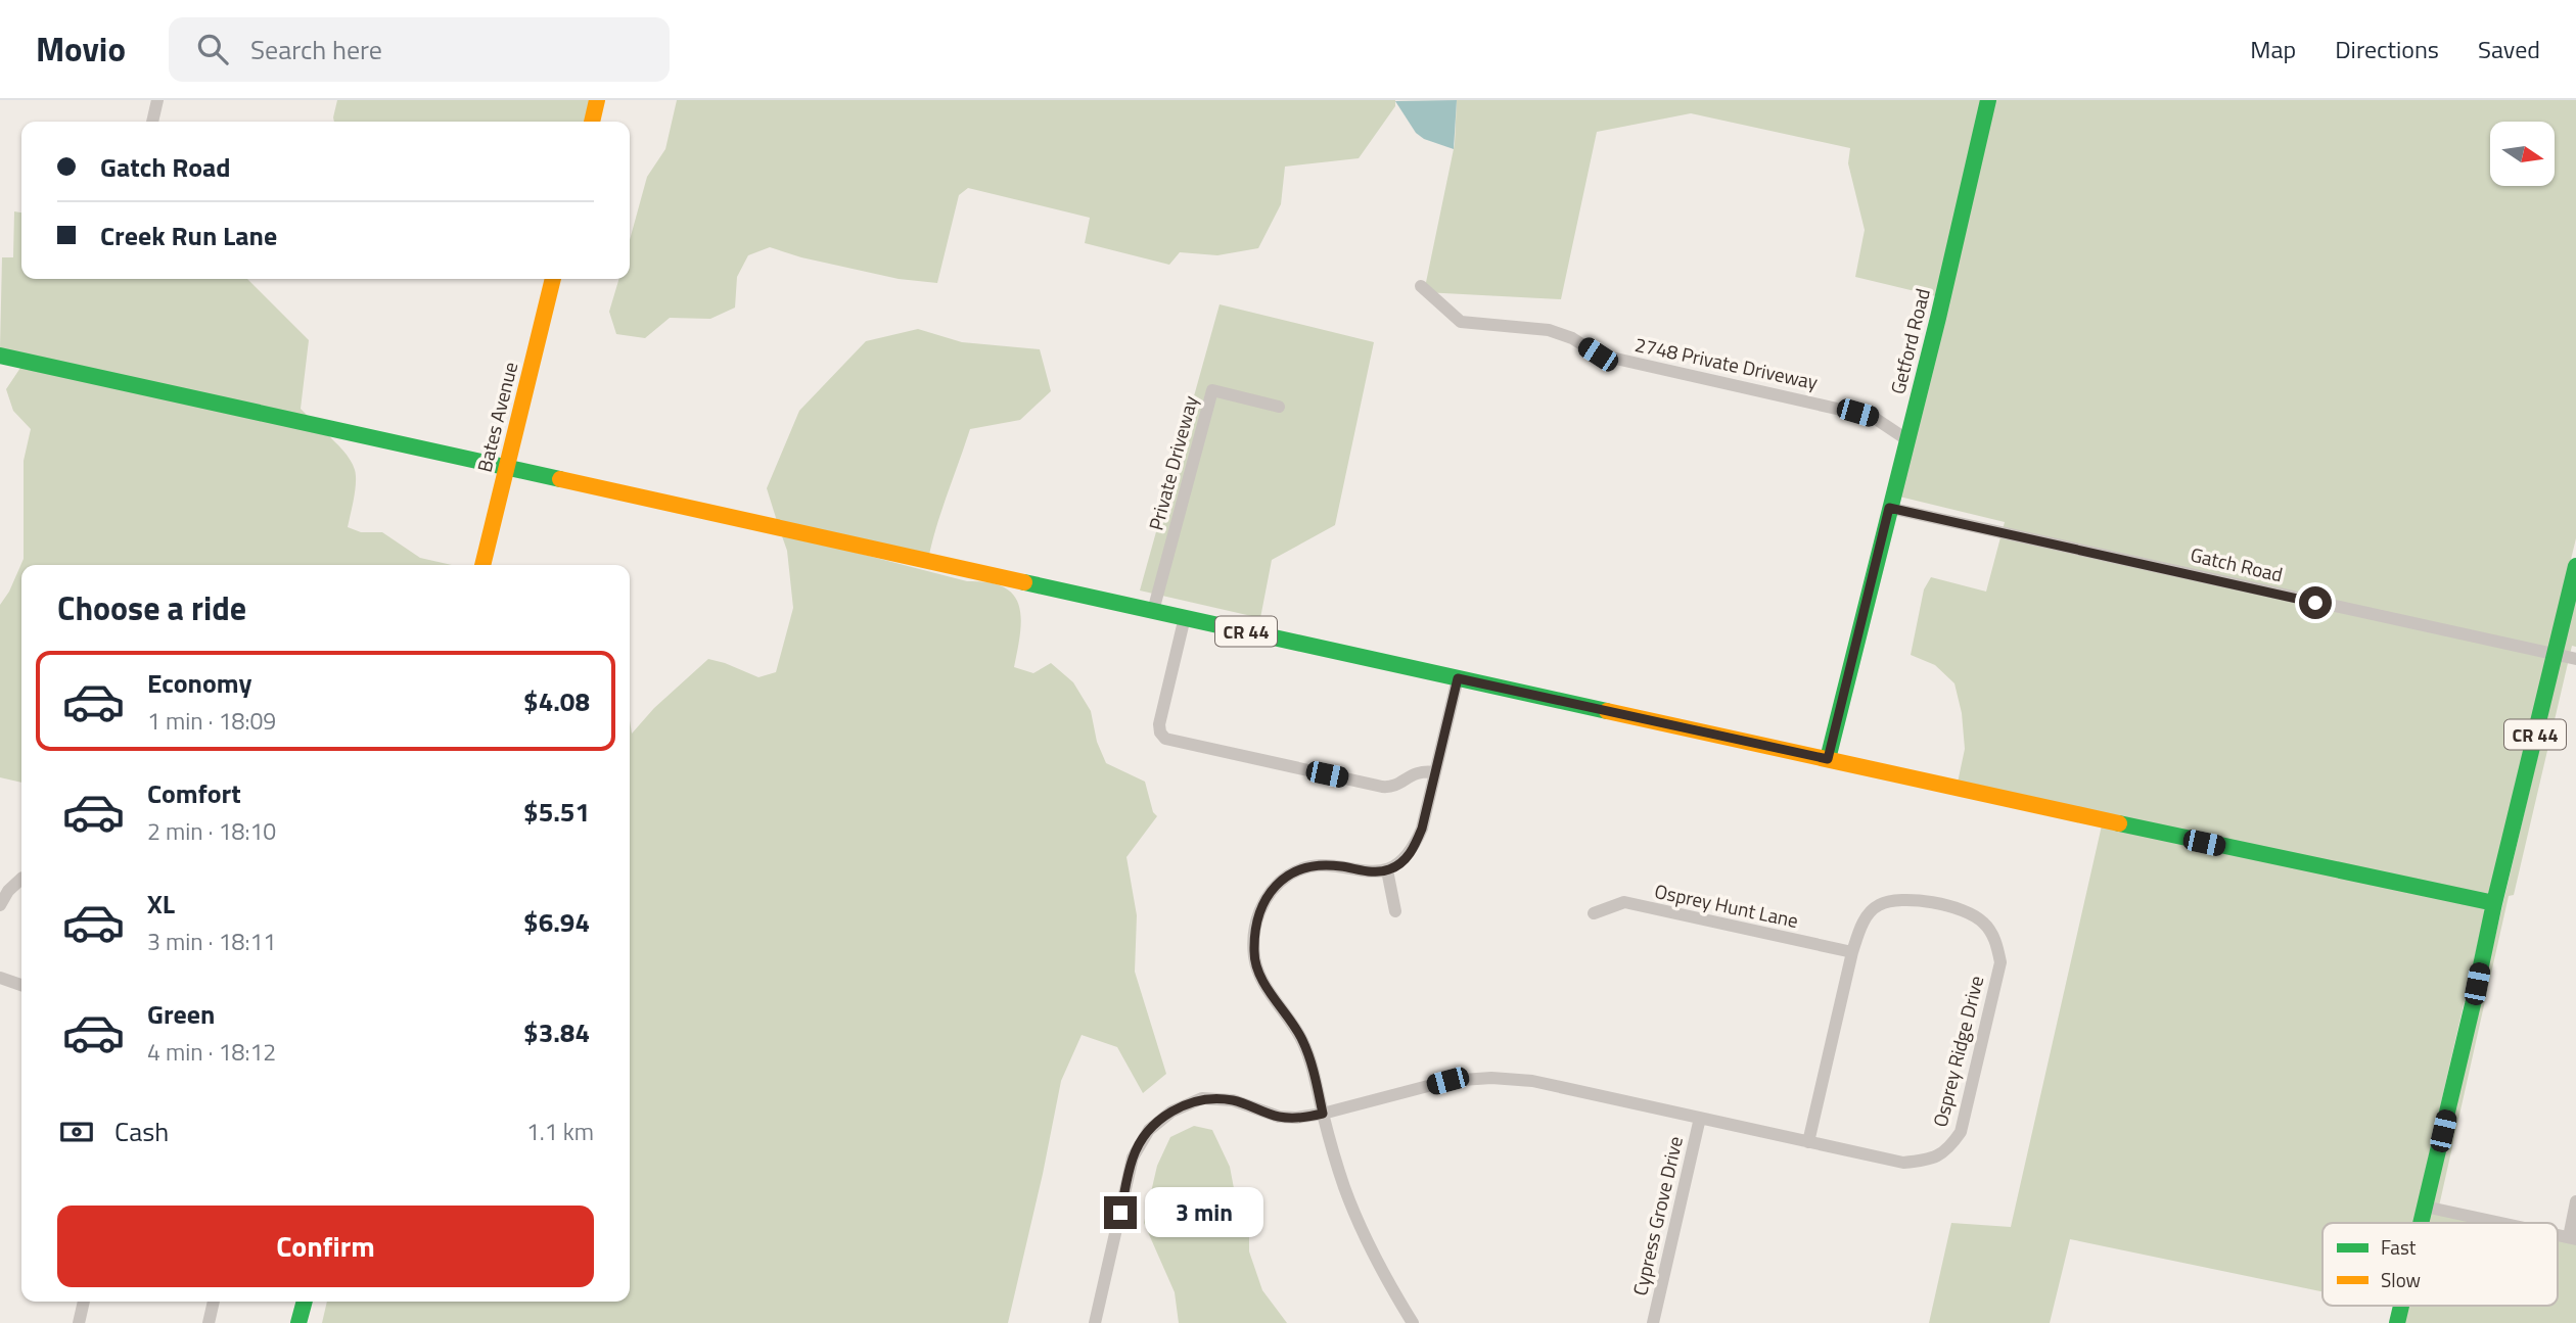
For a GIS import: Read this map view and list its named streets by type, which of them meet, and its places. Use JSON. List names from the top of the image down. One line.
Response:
{"streets":{"main road":["Getford Road","Bates Avenue","CR 44"],"street":["2748 Private Driveway","Private Driveway","Gatch Road","Osprey Hunt Lane","Osprey Ridge Drive","Cypress Grove Drive"]},"crossings":[["Getford Road","2748 Private Driveway"],["Getford Road","Gatch Road"],["Getford Road","CR 44"],["Bates Avenue","CR 44"],["Private Driveway","CR 44"],["Gatch Road","CR 44"],["Osprey Hunt Lane","Osprey Ridge Drive"],["Osprey Ridge Drive","Cypress Grove Drive"]],"legend":["Fast","Slow"],"north":"right","page":{"header":"Movio","search":"Search here","nav":["Map","Directions","Saved"],"banner":["Gatch Road","Creek Run Lane"],"heading":"Choose a ride","list":[{"name":"Economy","note":"1 min · 18:09","value":"$4.08"},{"name":"Comfort","note":"2 min · 18:10","value":"$5.51"},{"name":"XL","note":"3 min · 18:11","value":"$6.94"},{"name":"Green","note":"4 min · 18:12","value":"$3.84"}],"pay":["Cash","1.1 km"],"bubble":"3 min","buttons":"Confirm"}}
